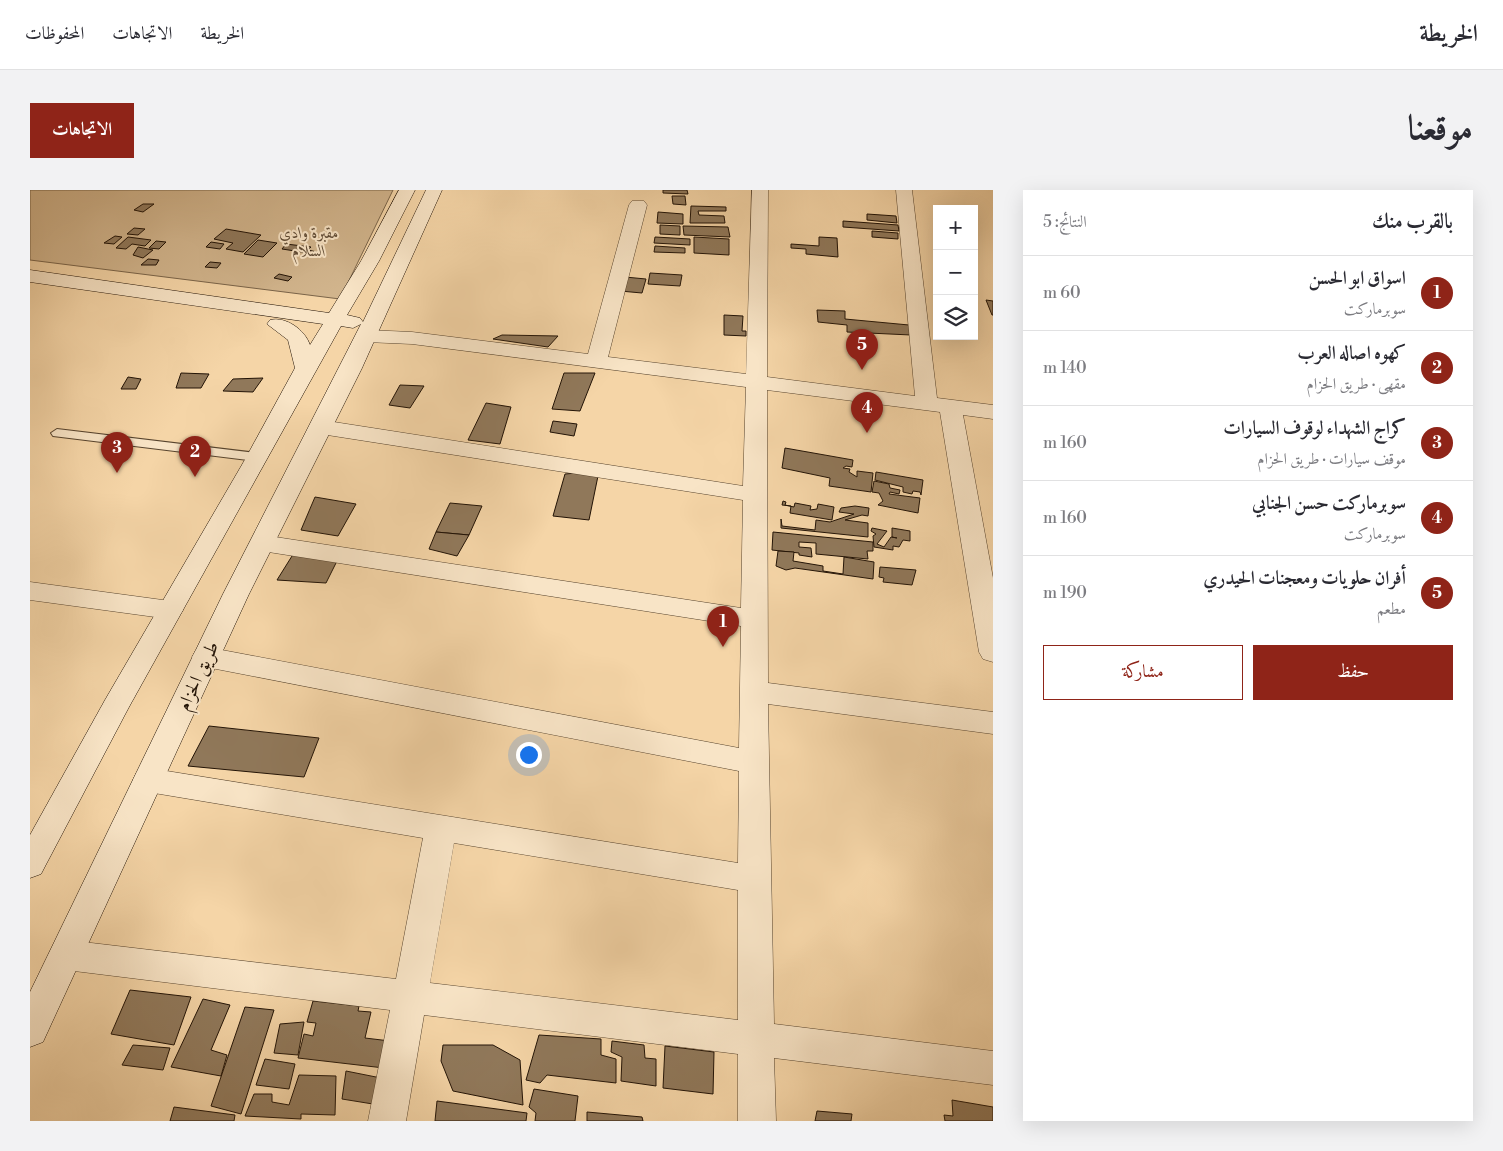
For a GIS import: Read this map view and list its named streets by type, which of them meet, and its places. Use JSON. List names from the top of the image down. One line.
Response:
{"streets":{"street":["طريق الحزام"]},"parks":["مقبرة وادي السلام"],"page":{"header":"الخريطة","nav":["الخريطة","الاتجاهات","المحفوظات"],"title":"موقعنا","buttons":["الاتجاهات",["حفظ","مشاركة"]],"heading":["بالقرب منك","النتائج: 5"],"map_buttons":["+","−"],"list":[{"mark":"1","name":"اسواق ابو الحسن","note":"سوبرماركت","value":"60 m"},{"mark":"2","name":"كهوه اصاله العرب","note":"مقهى · طريق الحزام","value":"140 m"},{"mark":"3","name":"كراج الشهداء لوقوف السيارات","note":"موقف سيارات · طريق الحزام","value":"160 m"},{"mark":"4","name":"سوبرماركت حسن الجنابي","note":"سوبرماركت","value":"160 m"},{"mark":"5","name":"أفران حلويات ومعجنات الحيدري","note":"مطعم","value":"190 m"}],"pins":["5","4","3","2","1"]}}
